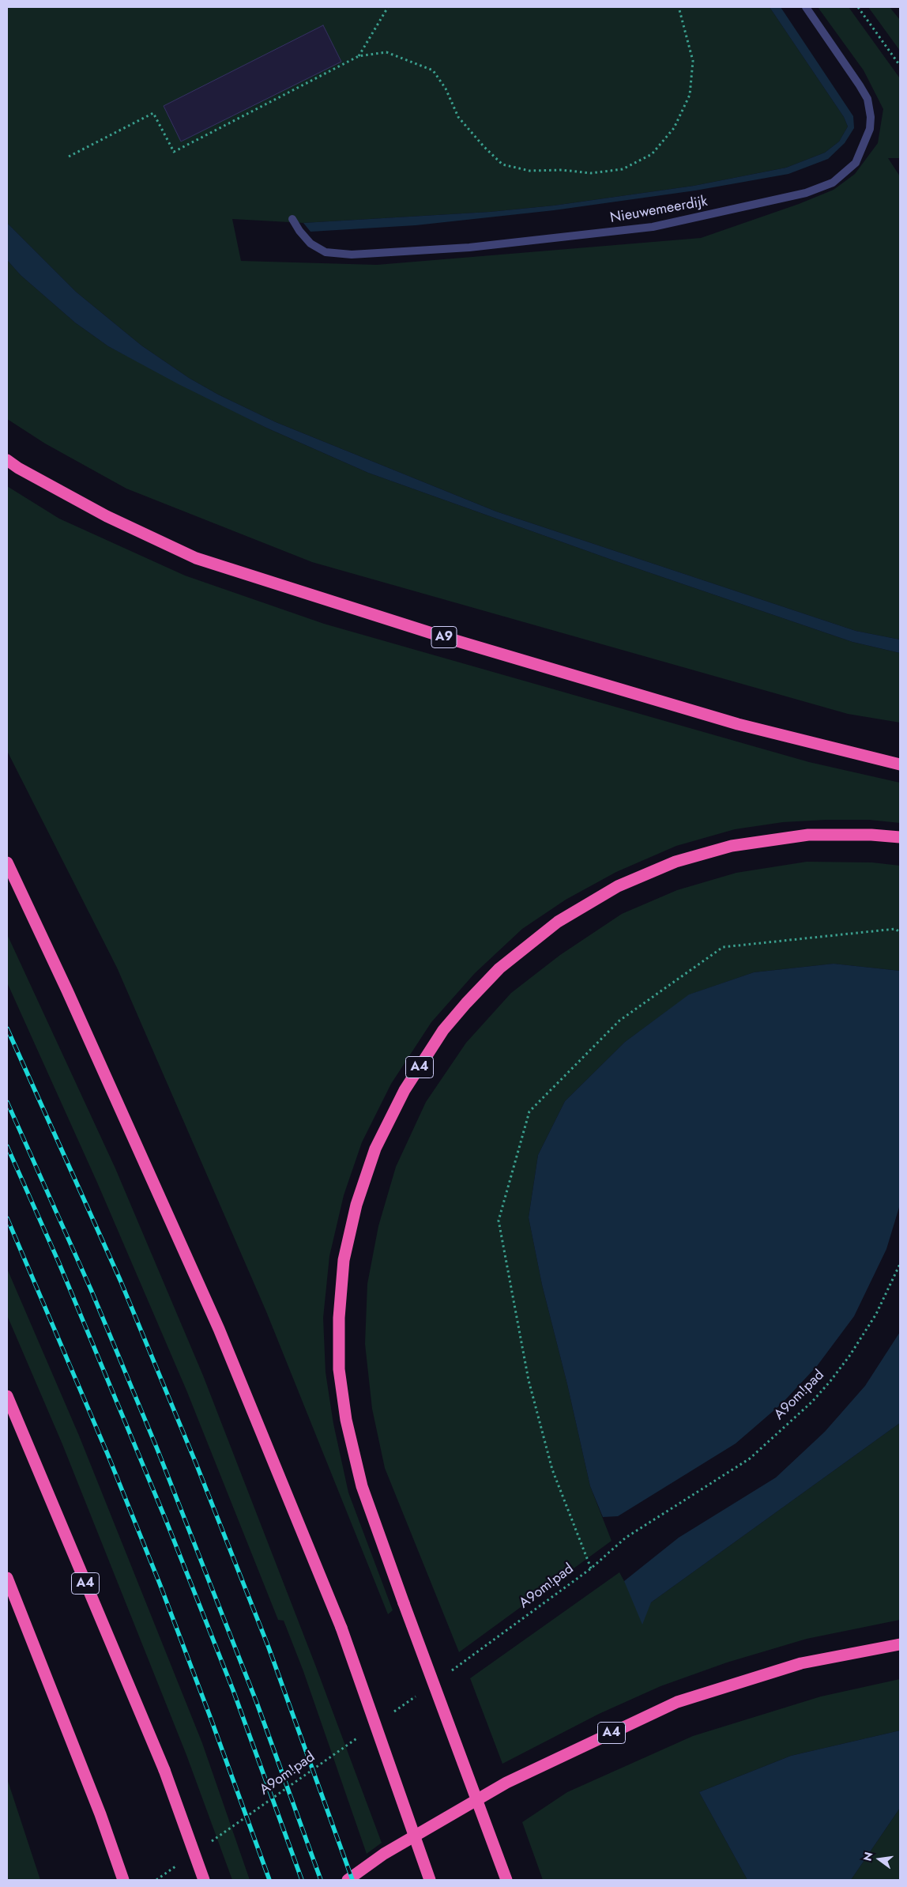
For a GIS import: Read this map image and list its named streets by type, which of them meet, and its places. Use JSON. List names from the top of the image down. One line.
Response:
{"streets":{"highway":["A9","A4"],"lane":["Nieuwemeerdijk"],"path":["A9om!pad"]},"north":"left"}
